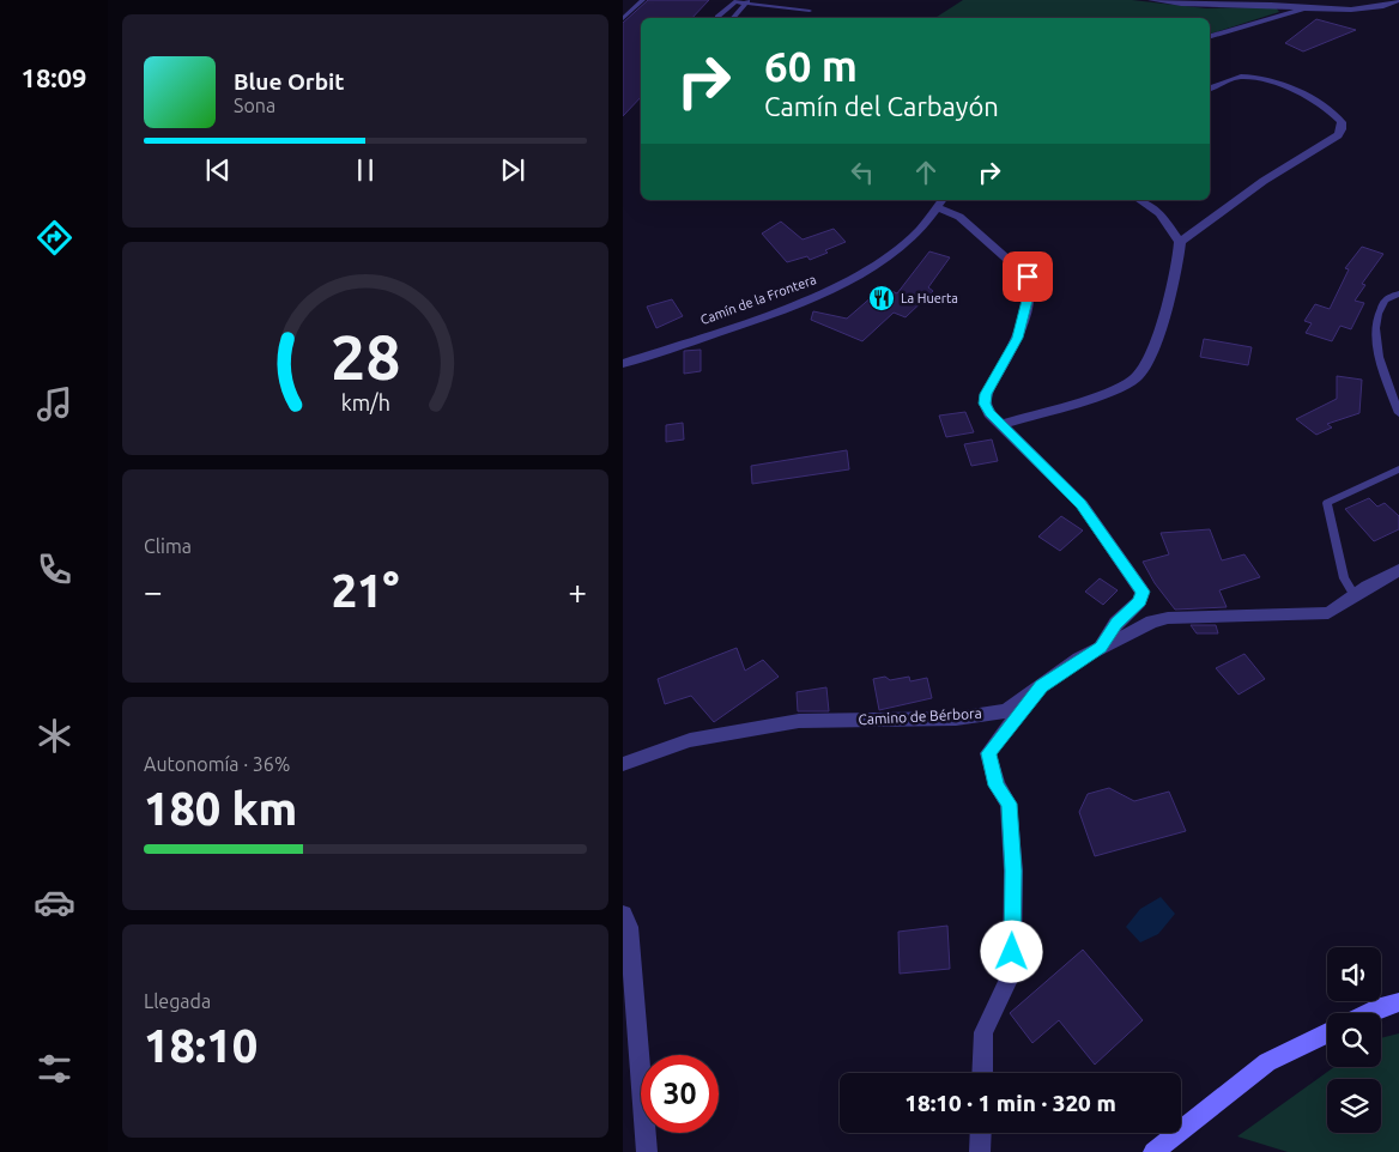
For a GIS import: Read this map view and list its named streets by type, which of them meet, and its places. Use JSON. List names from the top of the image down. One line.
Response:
{"streets":{"street":["Camín de la Frontera","Camino de Bérbora"]},"places":{"restaurant":["La Huerta"]},"page":{"tabs":"18:09","turn":["60 m","Camín del Carbayón"],"song":["Blue Orbit","Sona"],"tile":["Clima",["Autonomía · 36%","180 km"],["Llegada","18:10"]],"heat":["−","21°","+"],"limit":"30","trip":"18:10 · 1 min · 320 m","gauge":["28","km/h"]}}
